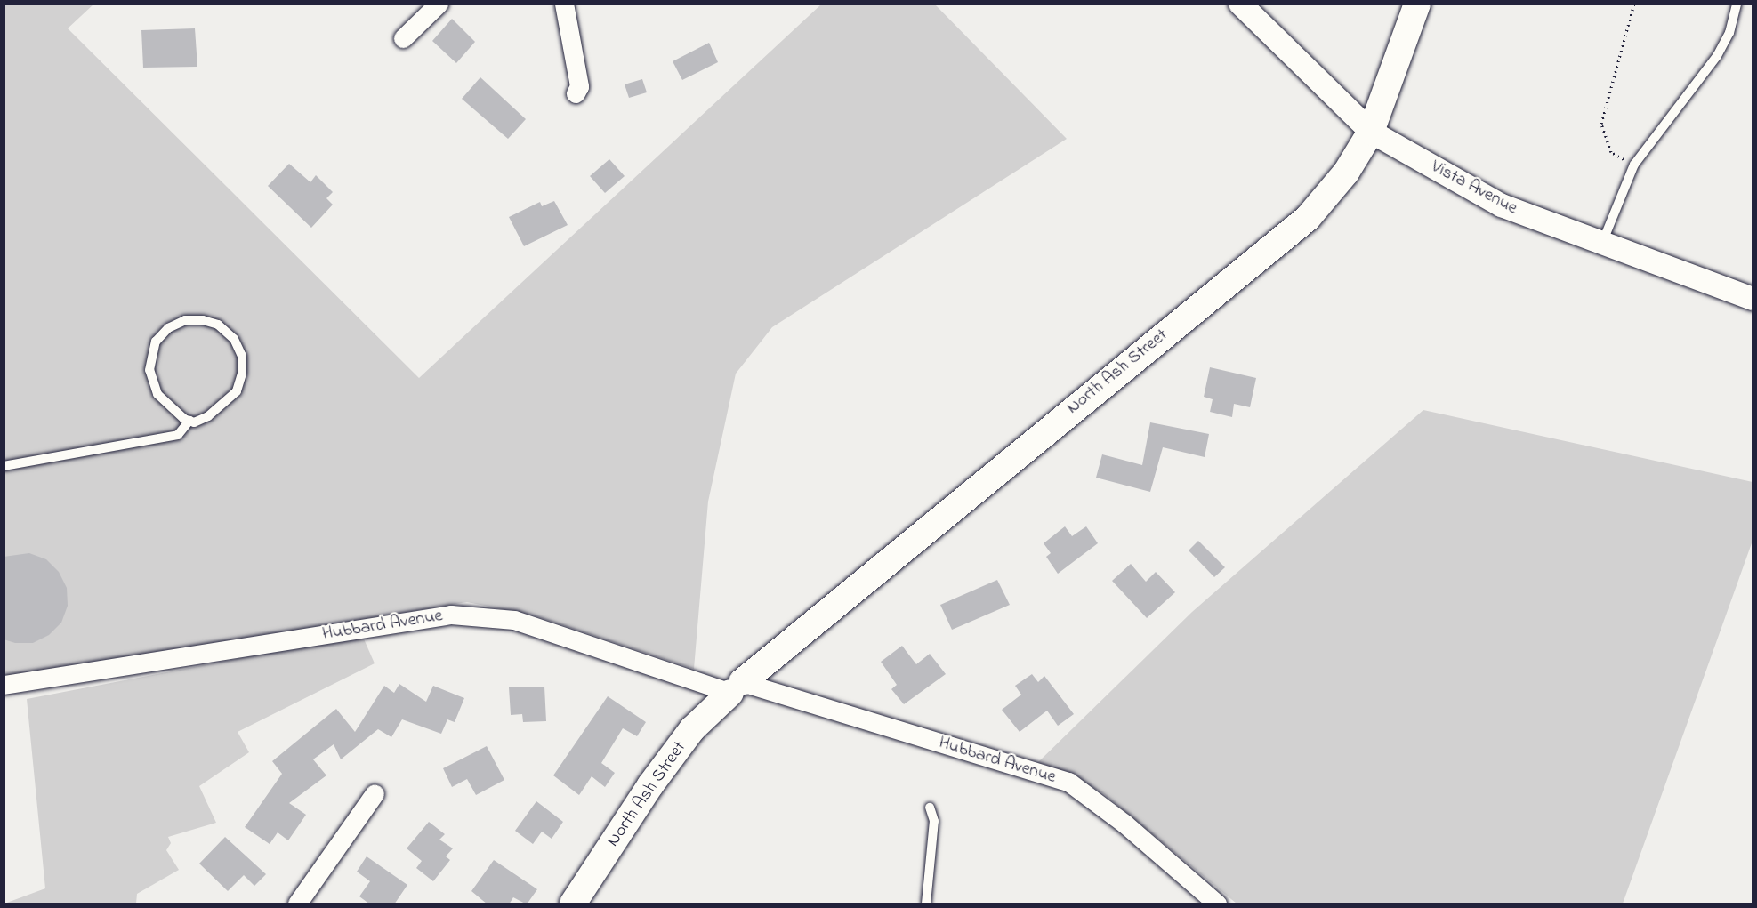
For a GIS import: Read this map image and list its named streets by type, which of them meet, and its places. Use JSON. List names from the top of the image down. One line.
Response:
{"streets":{"main road":["North Ash Street"],"street":["Vista Avenue","Hubbard Avenue"]},"crossings":[["Vista Avenue","North Ash Street"],["North Ash Street","Hubbard Avenue"]]}
